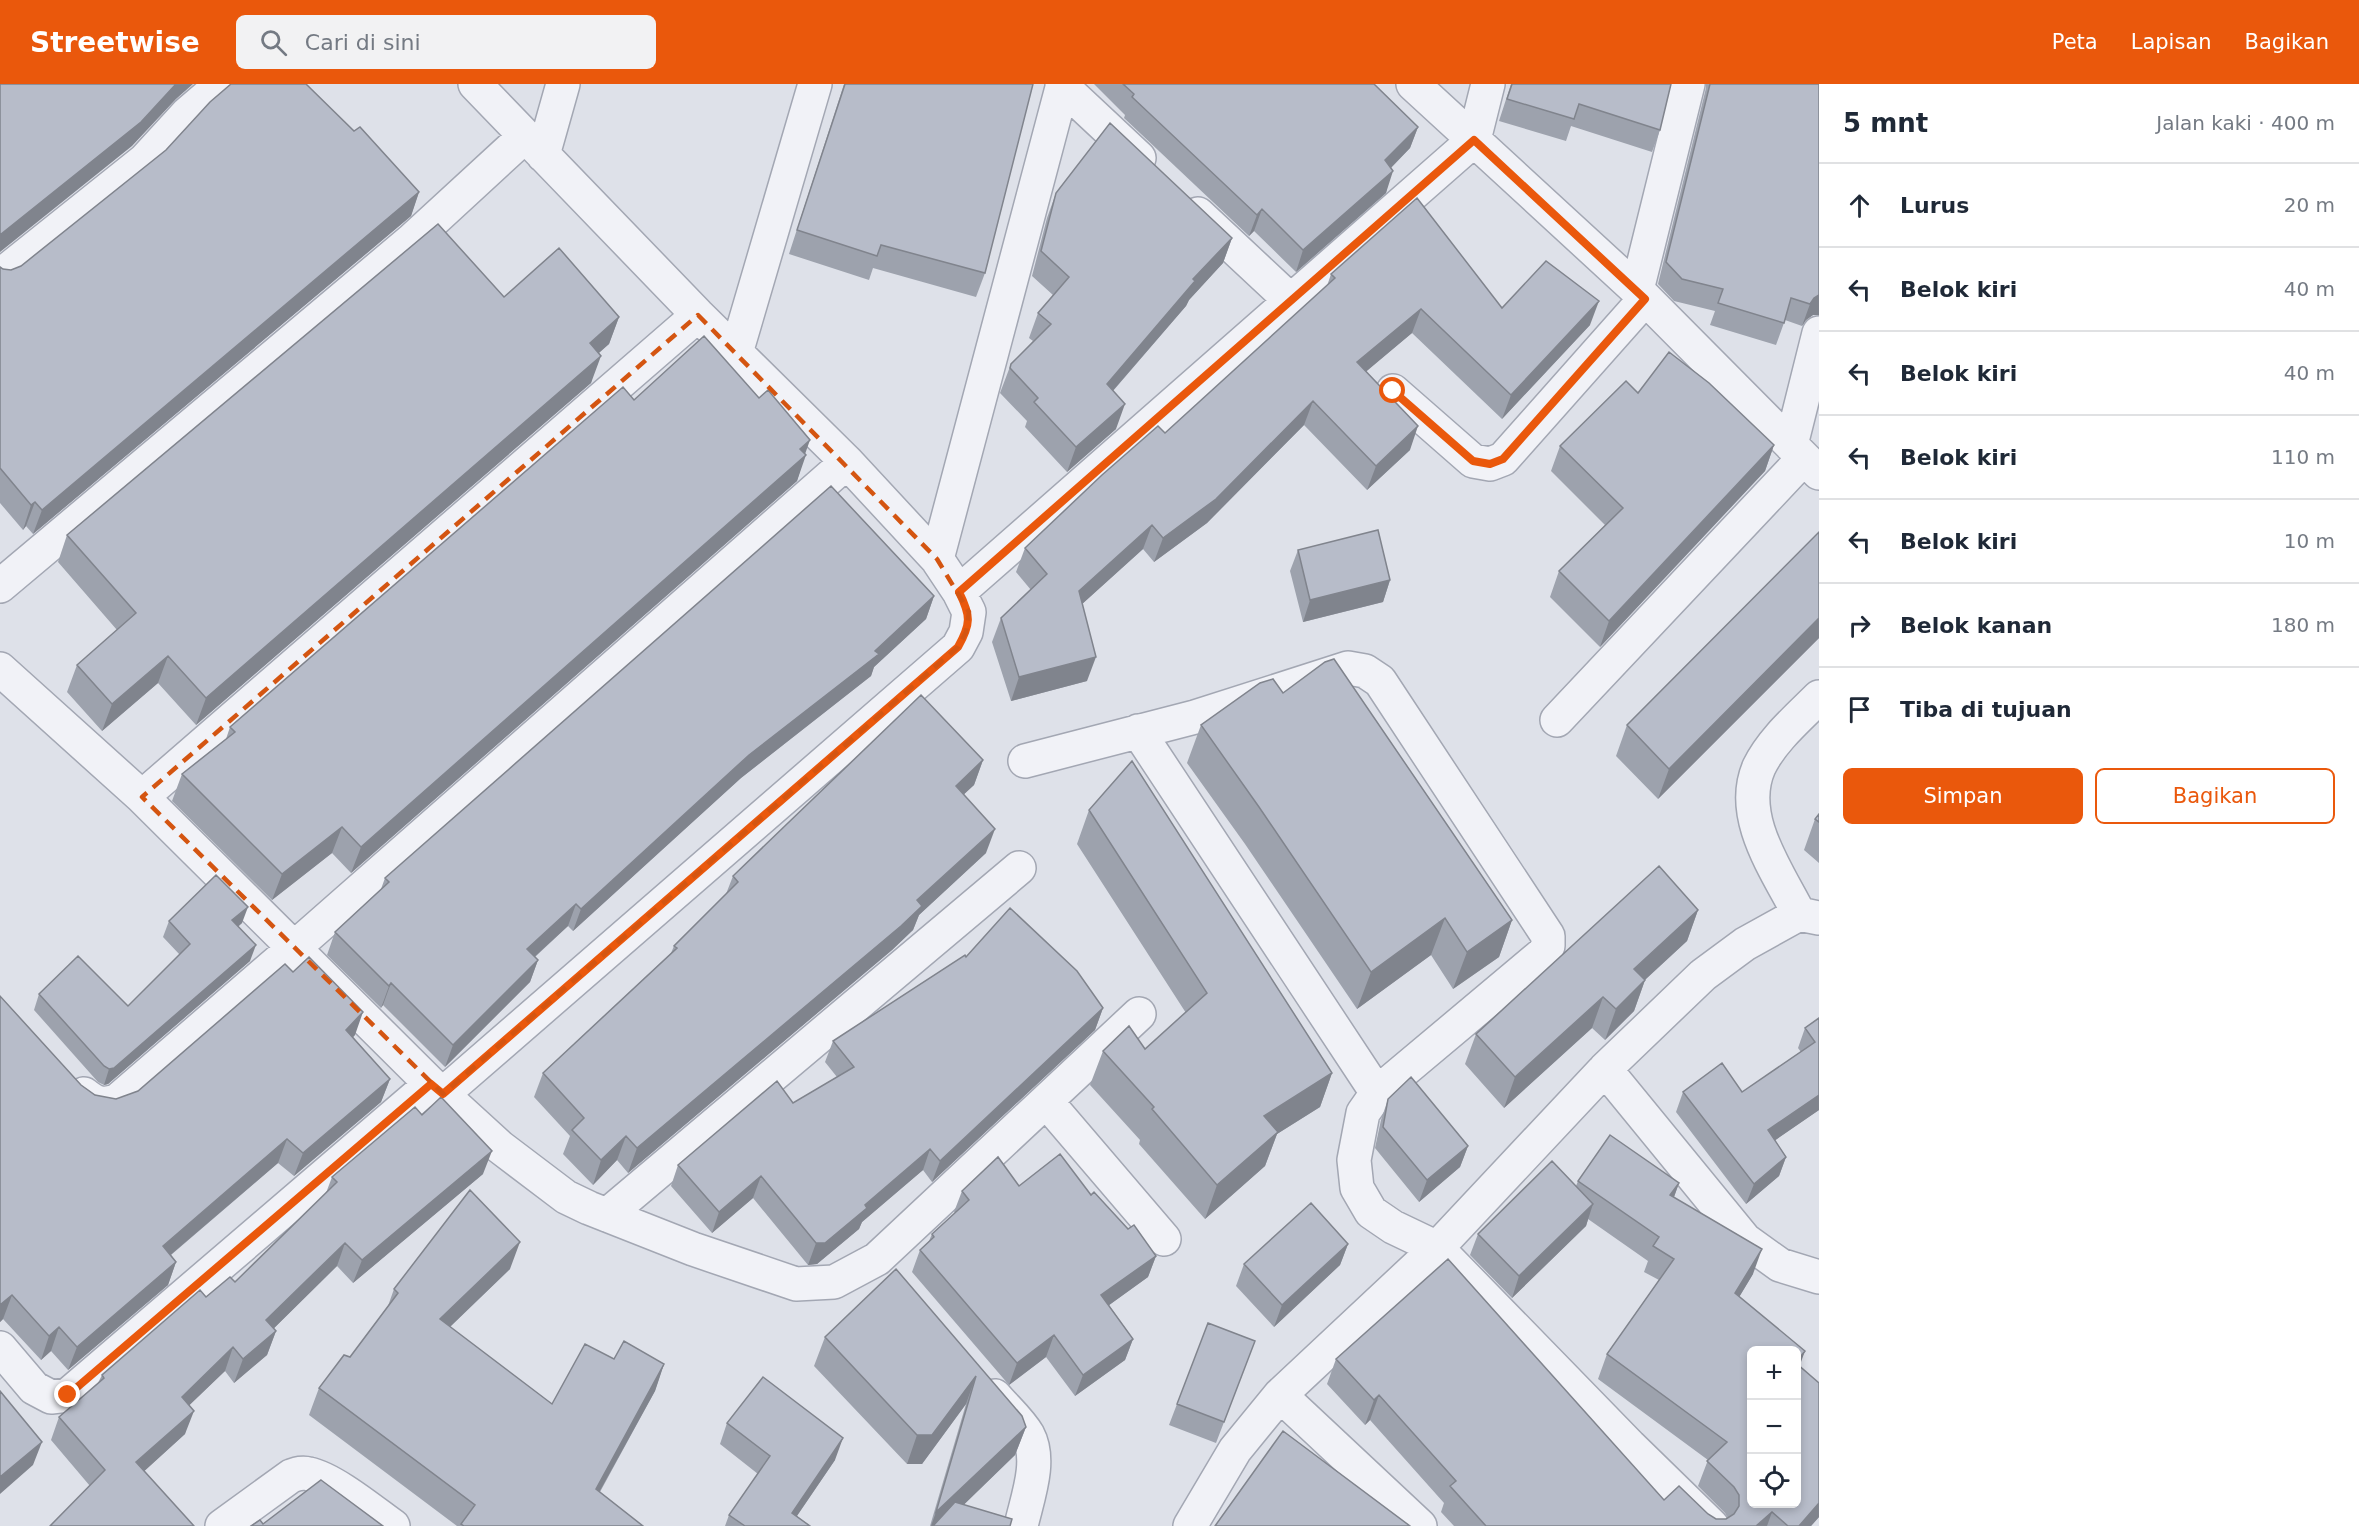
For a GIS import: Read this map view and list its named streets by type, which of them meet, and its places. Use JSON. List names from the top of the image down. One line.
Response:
{"page":{"header":"Streetwise","search":"Cari di sini","nav":["Peta","Lapisan","Bagikan"],"heading":["5 mnt","Jalan kaki · 400 m"],"list":[["Lurus","20 m"],["Belok kiri","40 m"],["Belok kiri","40 m"],["Belok kiri","110 m"],["Belok kiri","10 m"],["Belok kanan","180 m"],"Tiba di tujuan"],"buttons":["Simpan","Bagikan"],"map_buttons":["+","−"]}}
